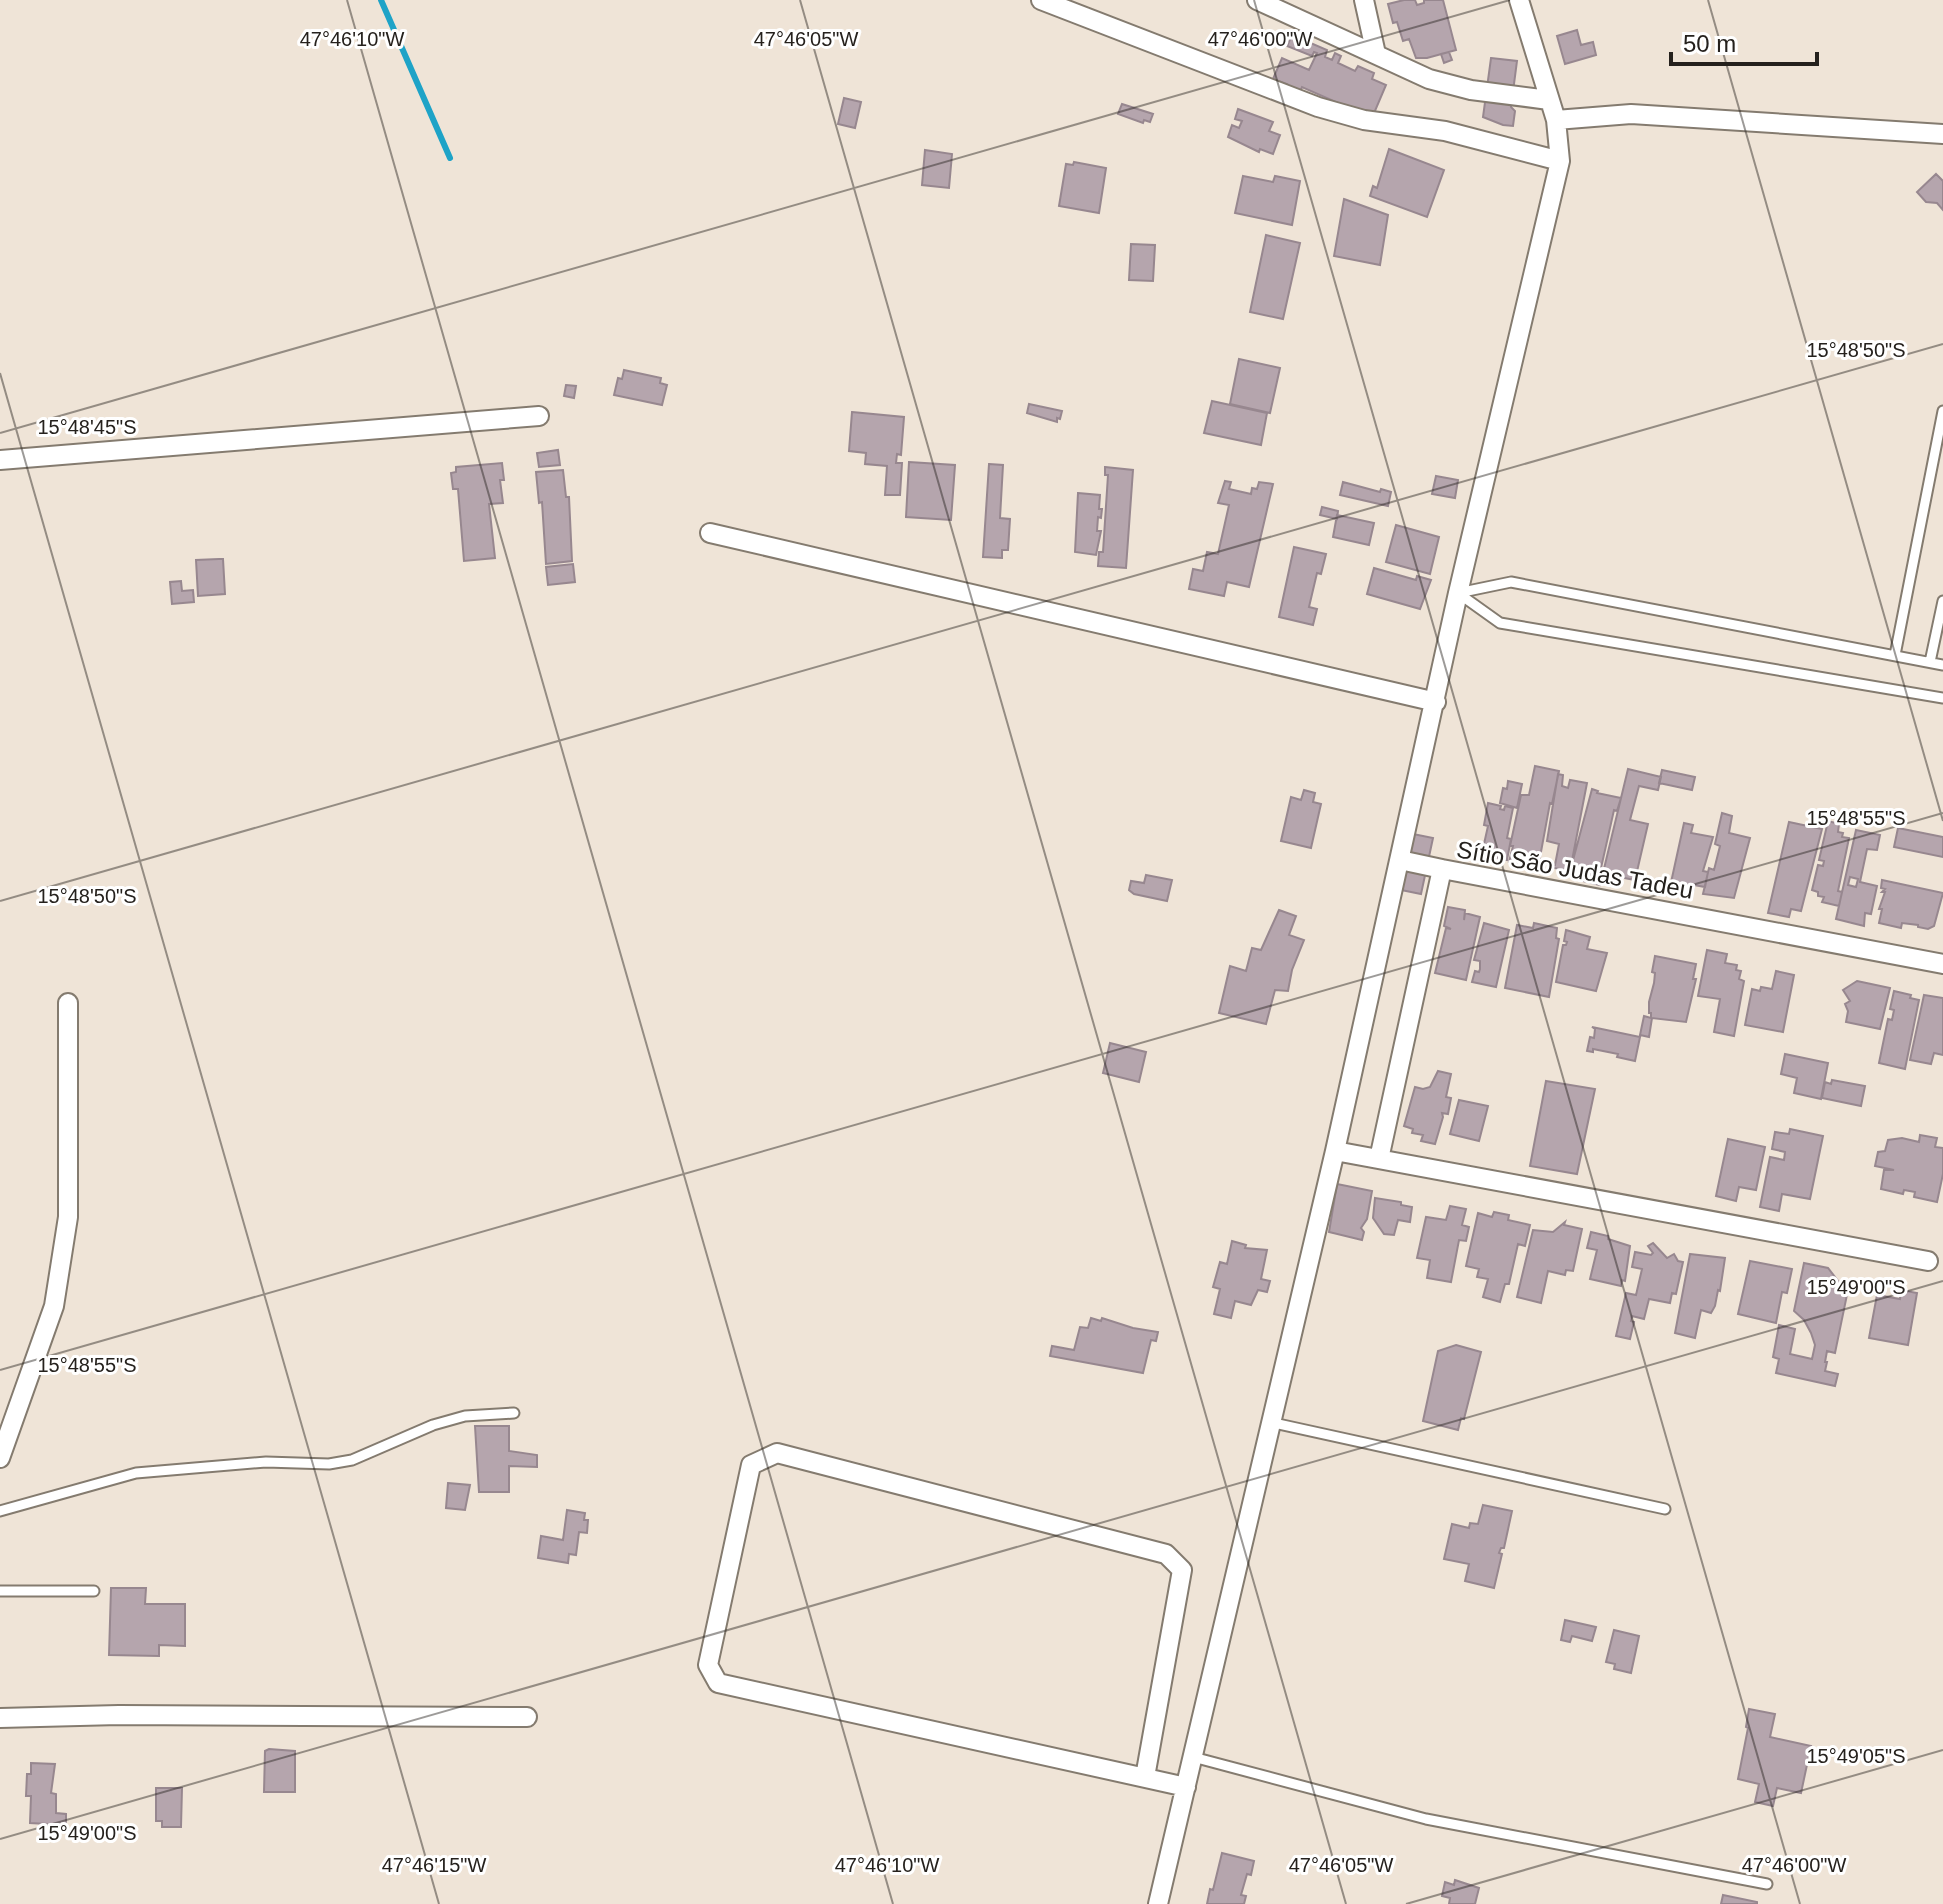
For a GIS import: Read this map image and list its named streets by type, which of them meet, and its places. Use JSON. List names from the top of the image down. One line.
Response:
{"streets":{"street":["Sítio São Judas Tadeu"]},"scale_bar":"50 m","coordinates":["47°46'10\"W","47°46'05\"W","47°46'00\"W","15°48'50\"S","15°48'45\"S","15°48'55\"S","15°49'00\"S","15°49'05\"S","47°46'15\"W"]}
